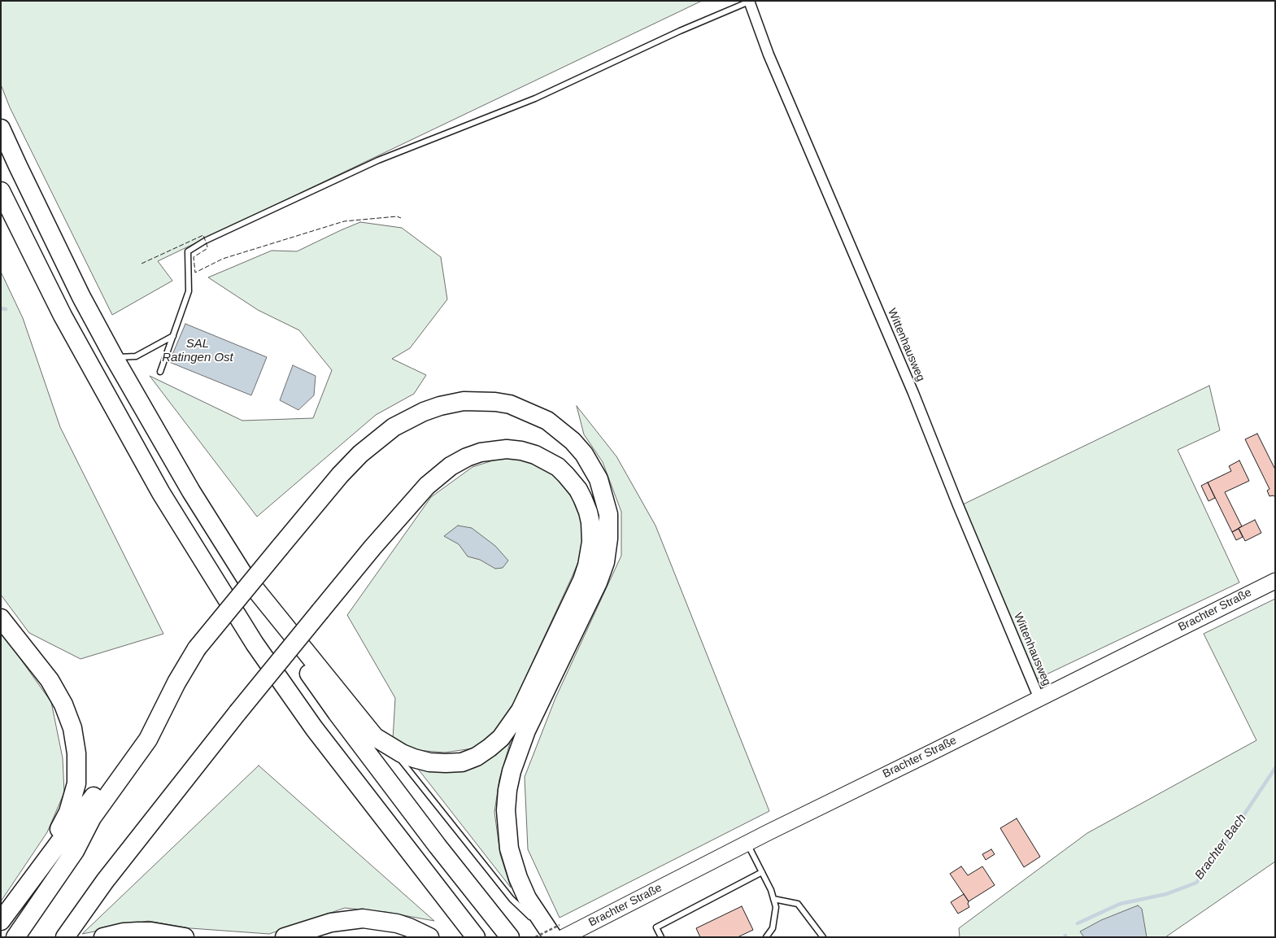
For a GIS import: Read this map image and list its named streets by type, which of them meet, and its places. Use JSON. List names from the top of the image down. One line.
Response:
{"streets":{"main road":["Brachter Straße"],"street":["Wittenhausweg"]},"crossings":[["Wittenhausweg","Brachter Straße"]],"water":["SAL Ratingen Ost","Brachter Bach"]}
